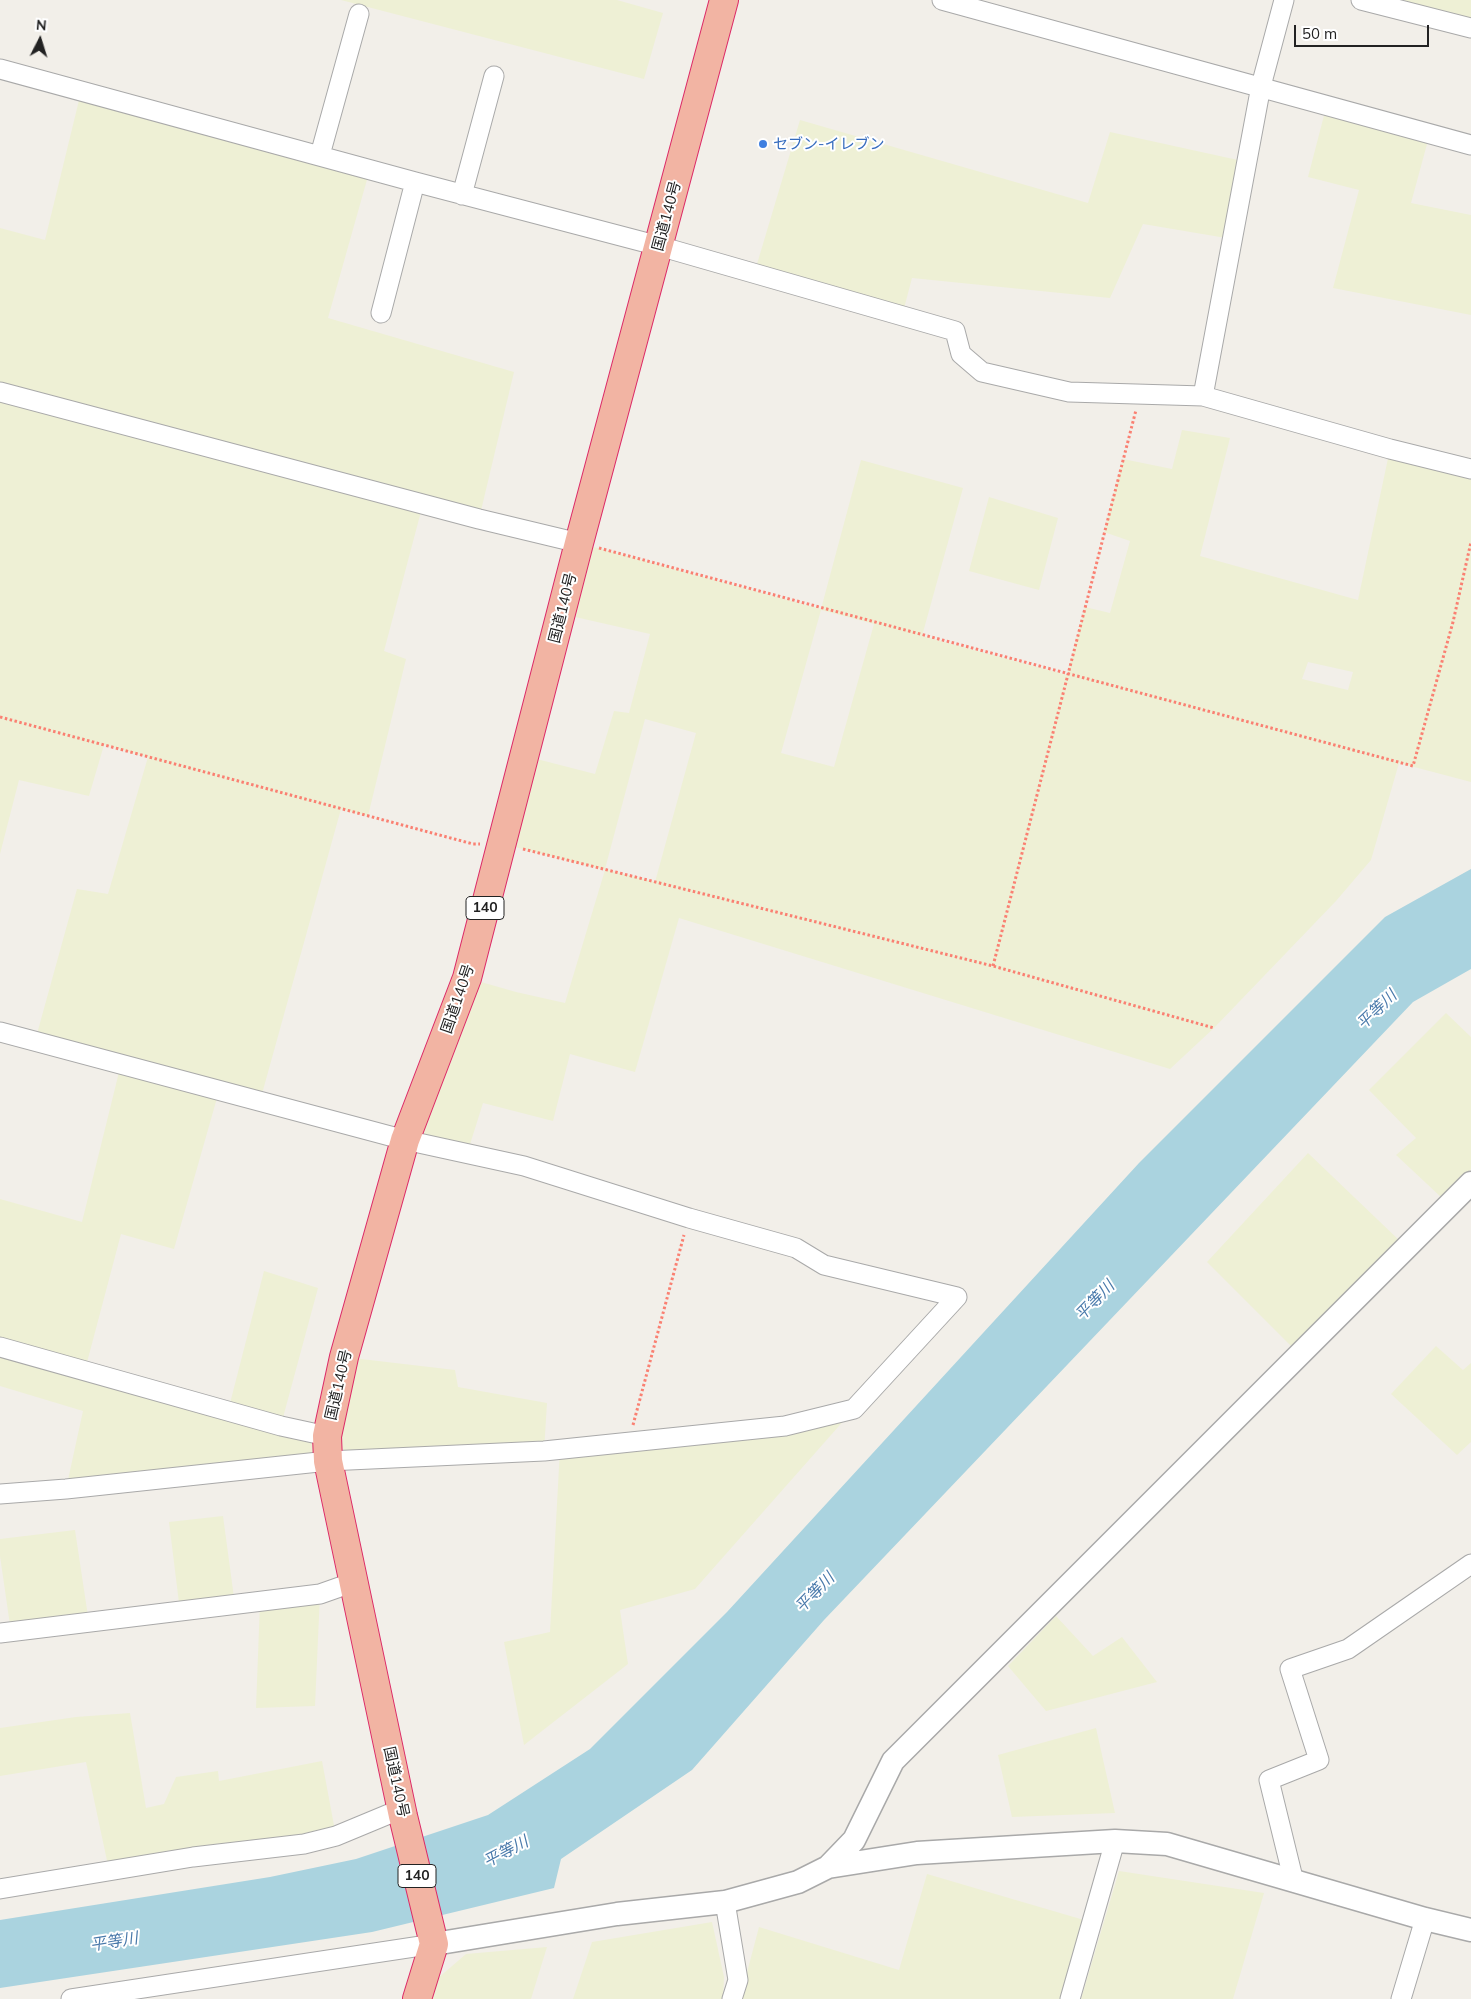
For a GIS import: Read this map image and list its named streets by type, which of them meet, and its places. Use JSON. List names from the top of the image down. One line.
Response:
{"streets":{"highway":["国道140号","140"]},"water":["平等川"],"places":["セブン-イレブン"],"scale_bar":"50 m","north":"top"}
